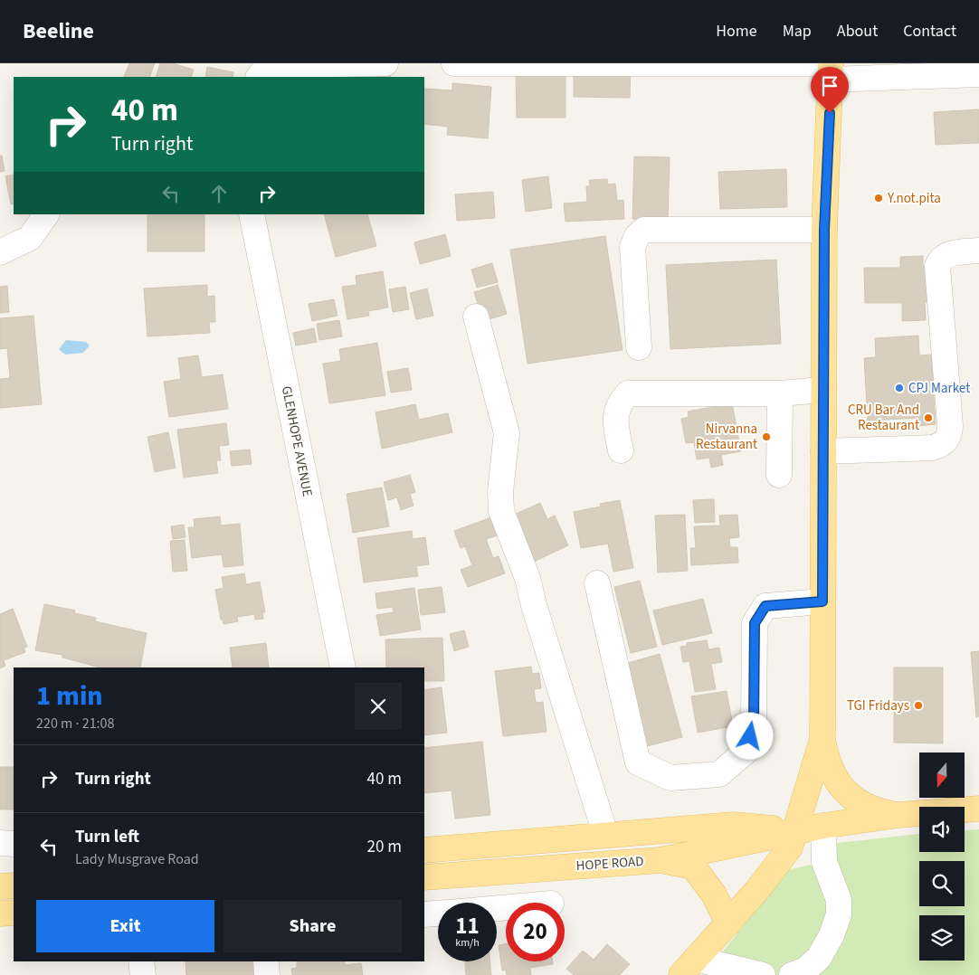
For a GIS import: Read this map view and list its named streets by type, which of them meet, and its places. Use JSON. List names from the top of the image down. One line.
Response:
{"streets":{"main road":["HOPE ROAD"],"street":["GLENHOPE AVENUE"]},"places":["Y.not.pita","CPJ Market","CRU Bar And Restaurant","Nirvanna Restaurant","TGI Fridays"],"north":"bottom","page":{"header":"Beeline","nav":["Home","Map","About","Contact"],"turn":["40 m","Turn right"],"heading":["1 min","220 m · 21:08"],"list":[{"name":"Turn right","value":"40 m"},{"name":"Turn left","note":"Lady Musgrave Road","value":"20 m"}],"buttons":["Exit","Share"],"speed":"11 km/h","limit":"20"}}
